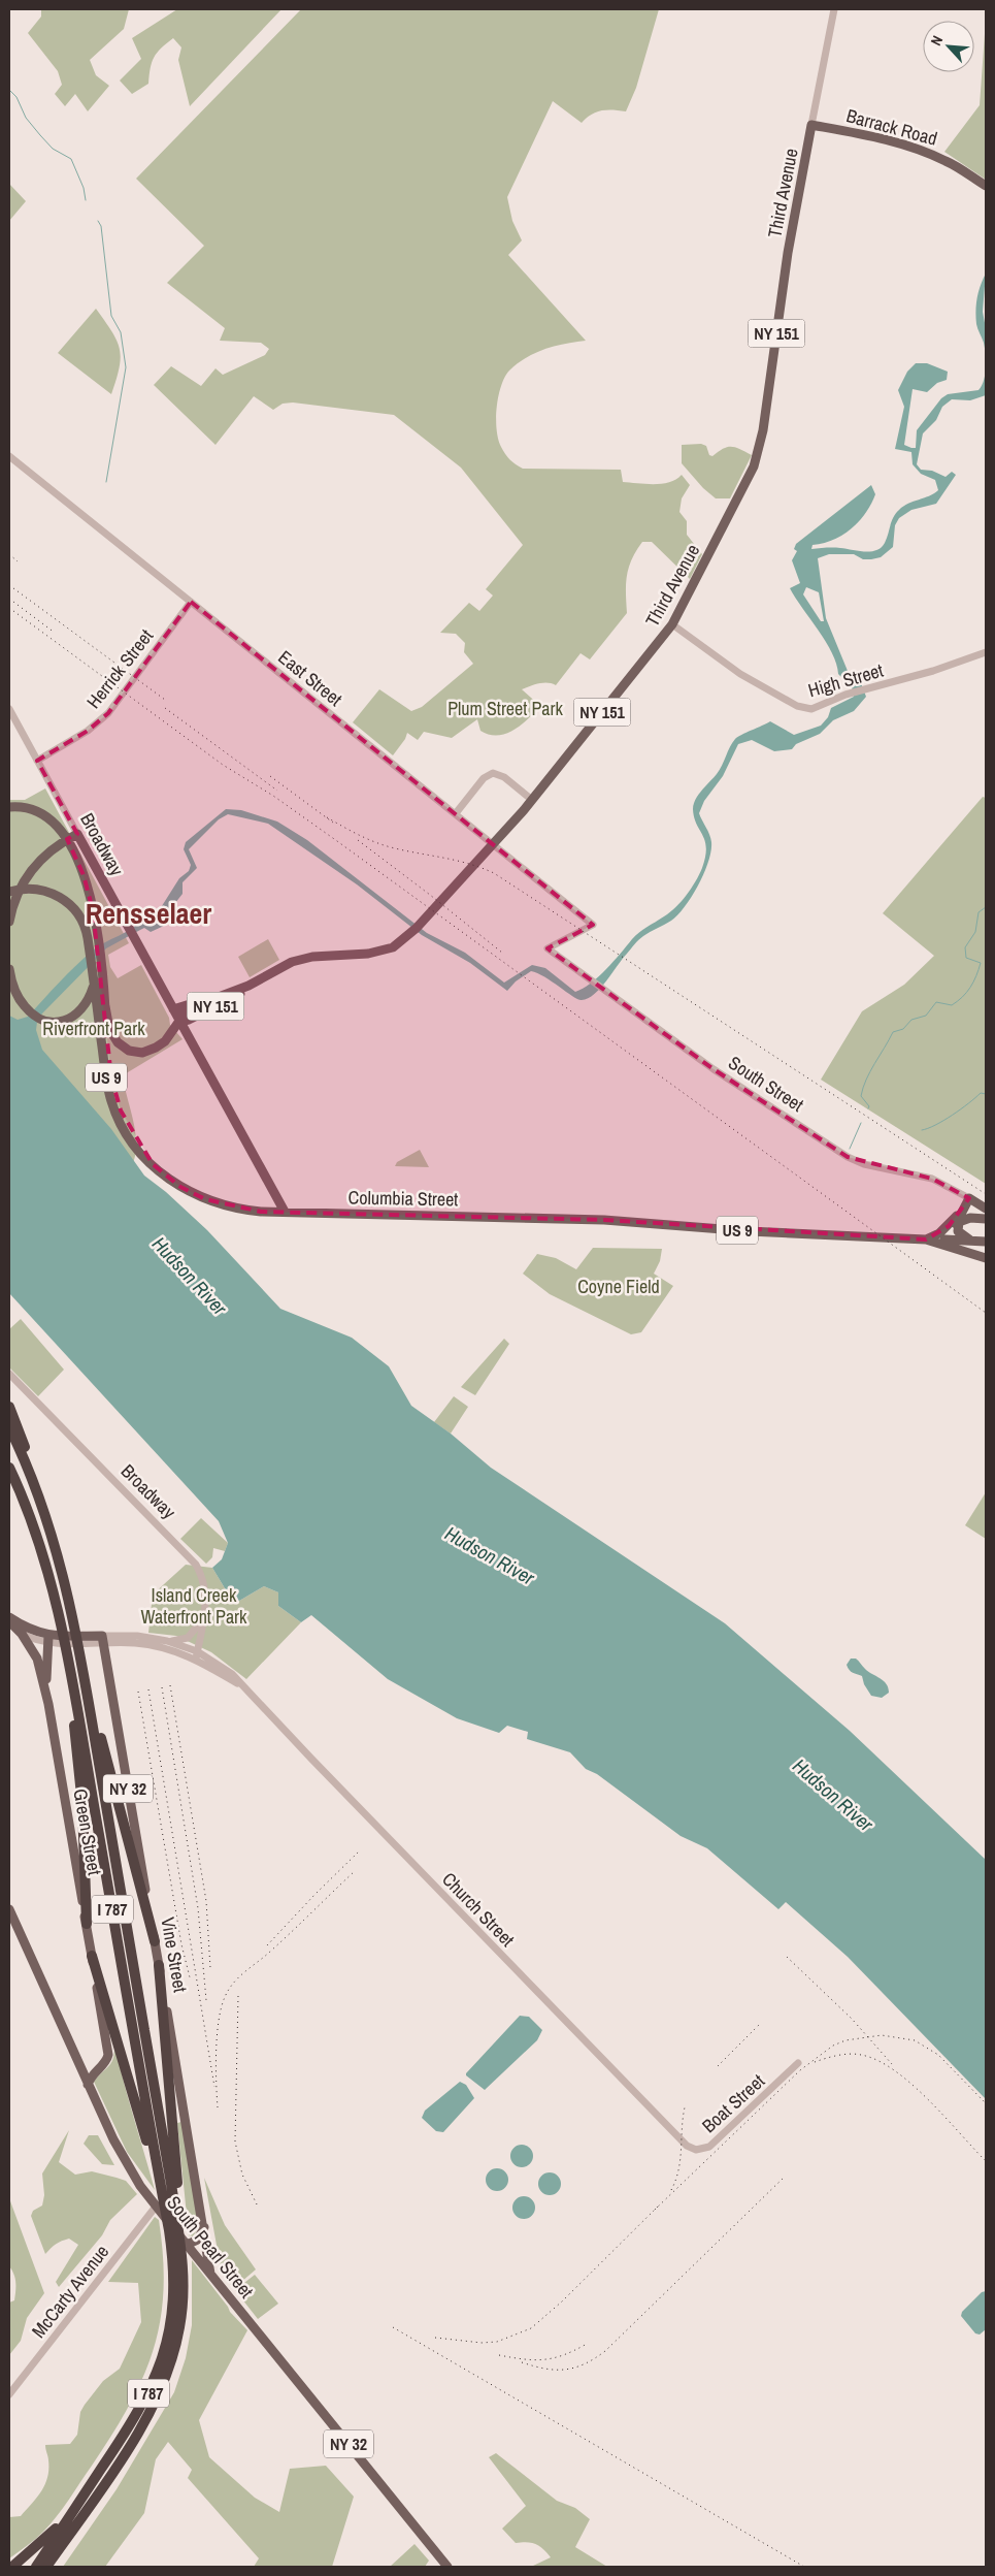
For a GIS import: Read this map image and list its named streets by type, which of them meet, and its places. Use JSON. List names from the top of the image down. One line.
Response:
{"streets":{"highway":["I 787"],"main road":["Barrack Road","Third Avenue","NY 151","Broadway","US 9","South Street","Columbia Street","NY 32","Green Street","Vine Street","South Pearl Street"],"street":["Herrick Street","East Street","High Street","Church Street","Boat Street","McCarty Avenue"]},"crossings":[["Barrack Road","Third Avenue"],["Third Avenue","High Street"],["Third Avenue","Broadway"],["Herrick Street","East Street"],["Herrick Street","Broadway"],["East Street","South Street"],["Broadway","US 9"],["Broadway","Columbia Street"],["Broadway","Church Street"],["US 9","Columbia Street"],["Church Street","Vine Street"],["Church Street","Boat Street"],["Vine Street","South Pearl Street"],["South Pearl Street","McCarty Avenue"]],"districts":["Rensselaer"],"water":["Hudson River"],"parks":["Plum Street Park","Riverfront Park","Coyne Field","Island Creek Waterfront Park"],"north":"top left"}
